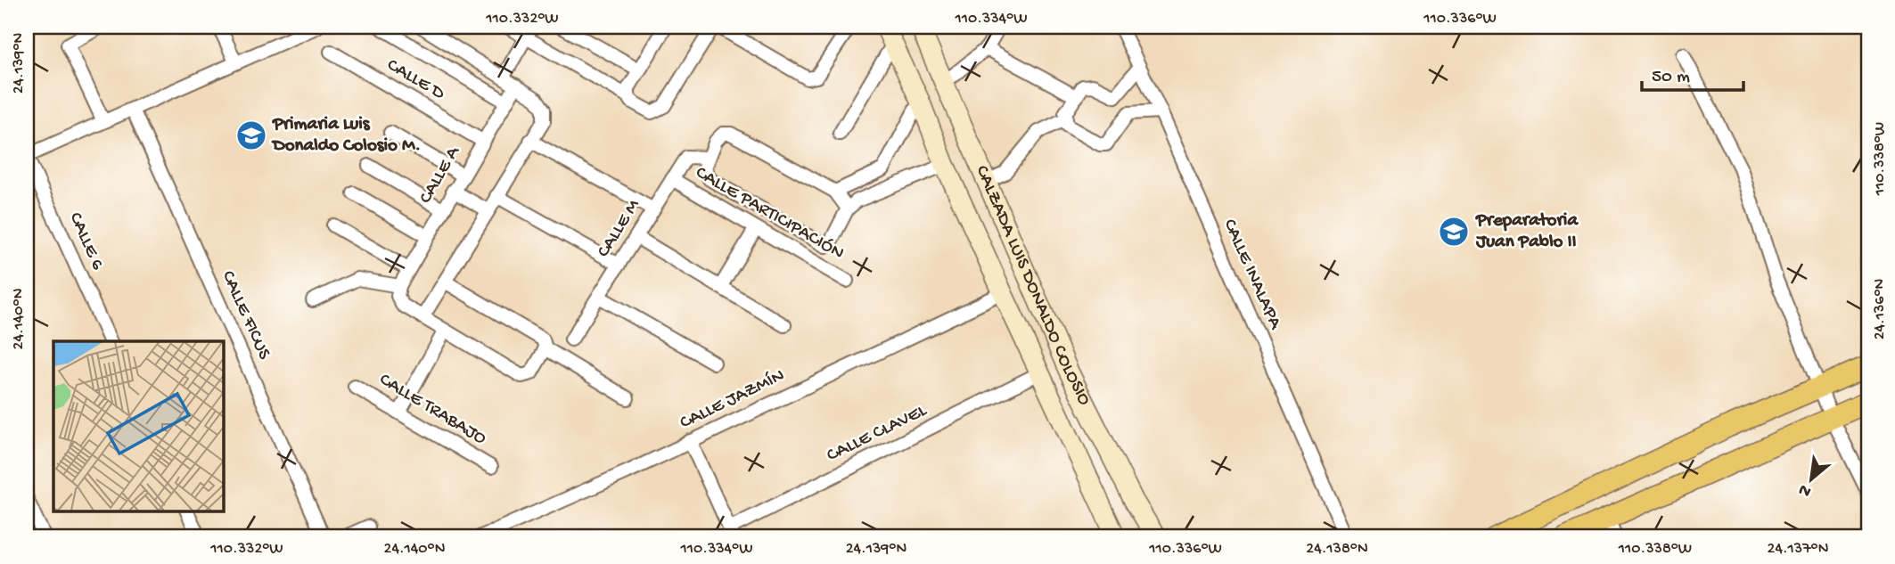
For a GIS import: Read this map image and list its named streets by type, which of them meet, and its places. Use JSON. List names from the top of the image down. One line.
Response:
{"streets":{"main road":["CALZADA LUIS DONALDO COLOSIO"],"street":["CALLE D","CALLE A","CALLE PARTICIPACIÓN","CALLE M","CALLE 6","CALLE INALAPA","CALLE FICUS","CALLE JAZMÍN","CALLE TRABAJO","CALLE CLAVEL"]},"crossings":[["CALLE D","CALLE A"],["CALLE PARTICIPACIÓN","CALLE M"],["CALZADA LUIS DONALDO COLOSIO","CALLE JAZMÍN"],["CALZADA LUIS DONALDO COLOSIO","CALLE CLAVEL"]],"places":{"school or university":["Primaria Luis Donaldo Colosio M.","Preparatoria Juan Pablo II"]},"scale_bar":"50 m","north":"bottom left","coordinates":["110.332°W","110.334°W","110.336°W","24.139°N","110.338°W","24.136°N","24.140°N","24.138°N","24.137°N"]}
